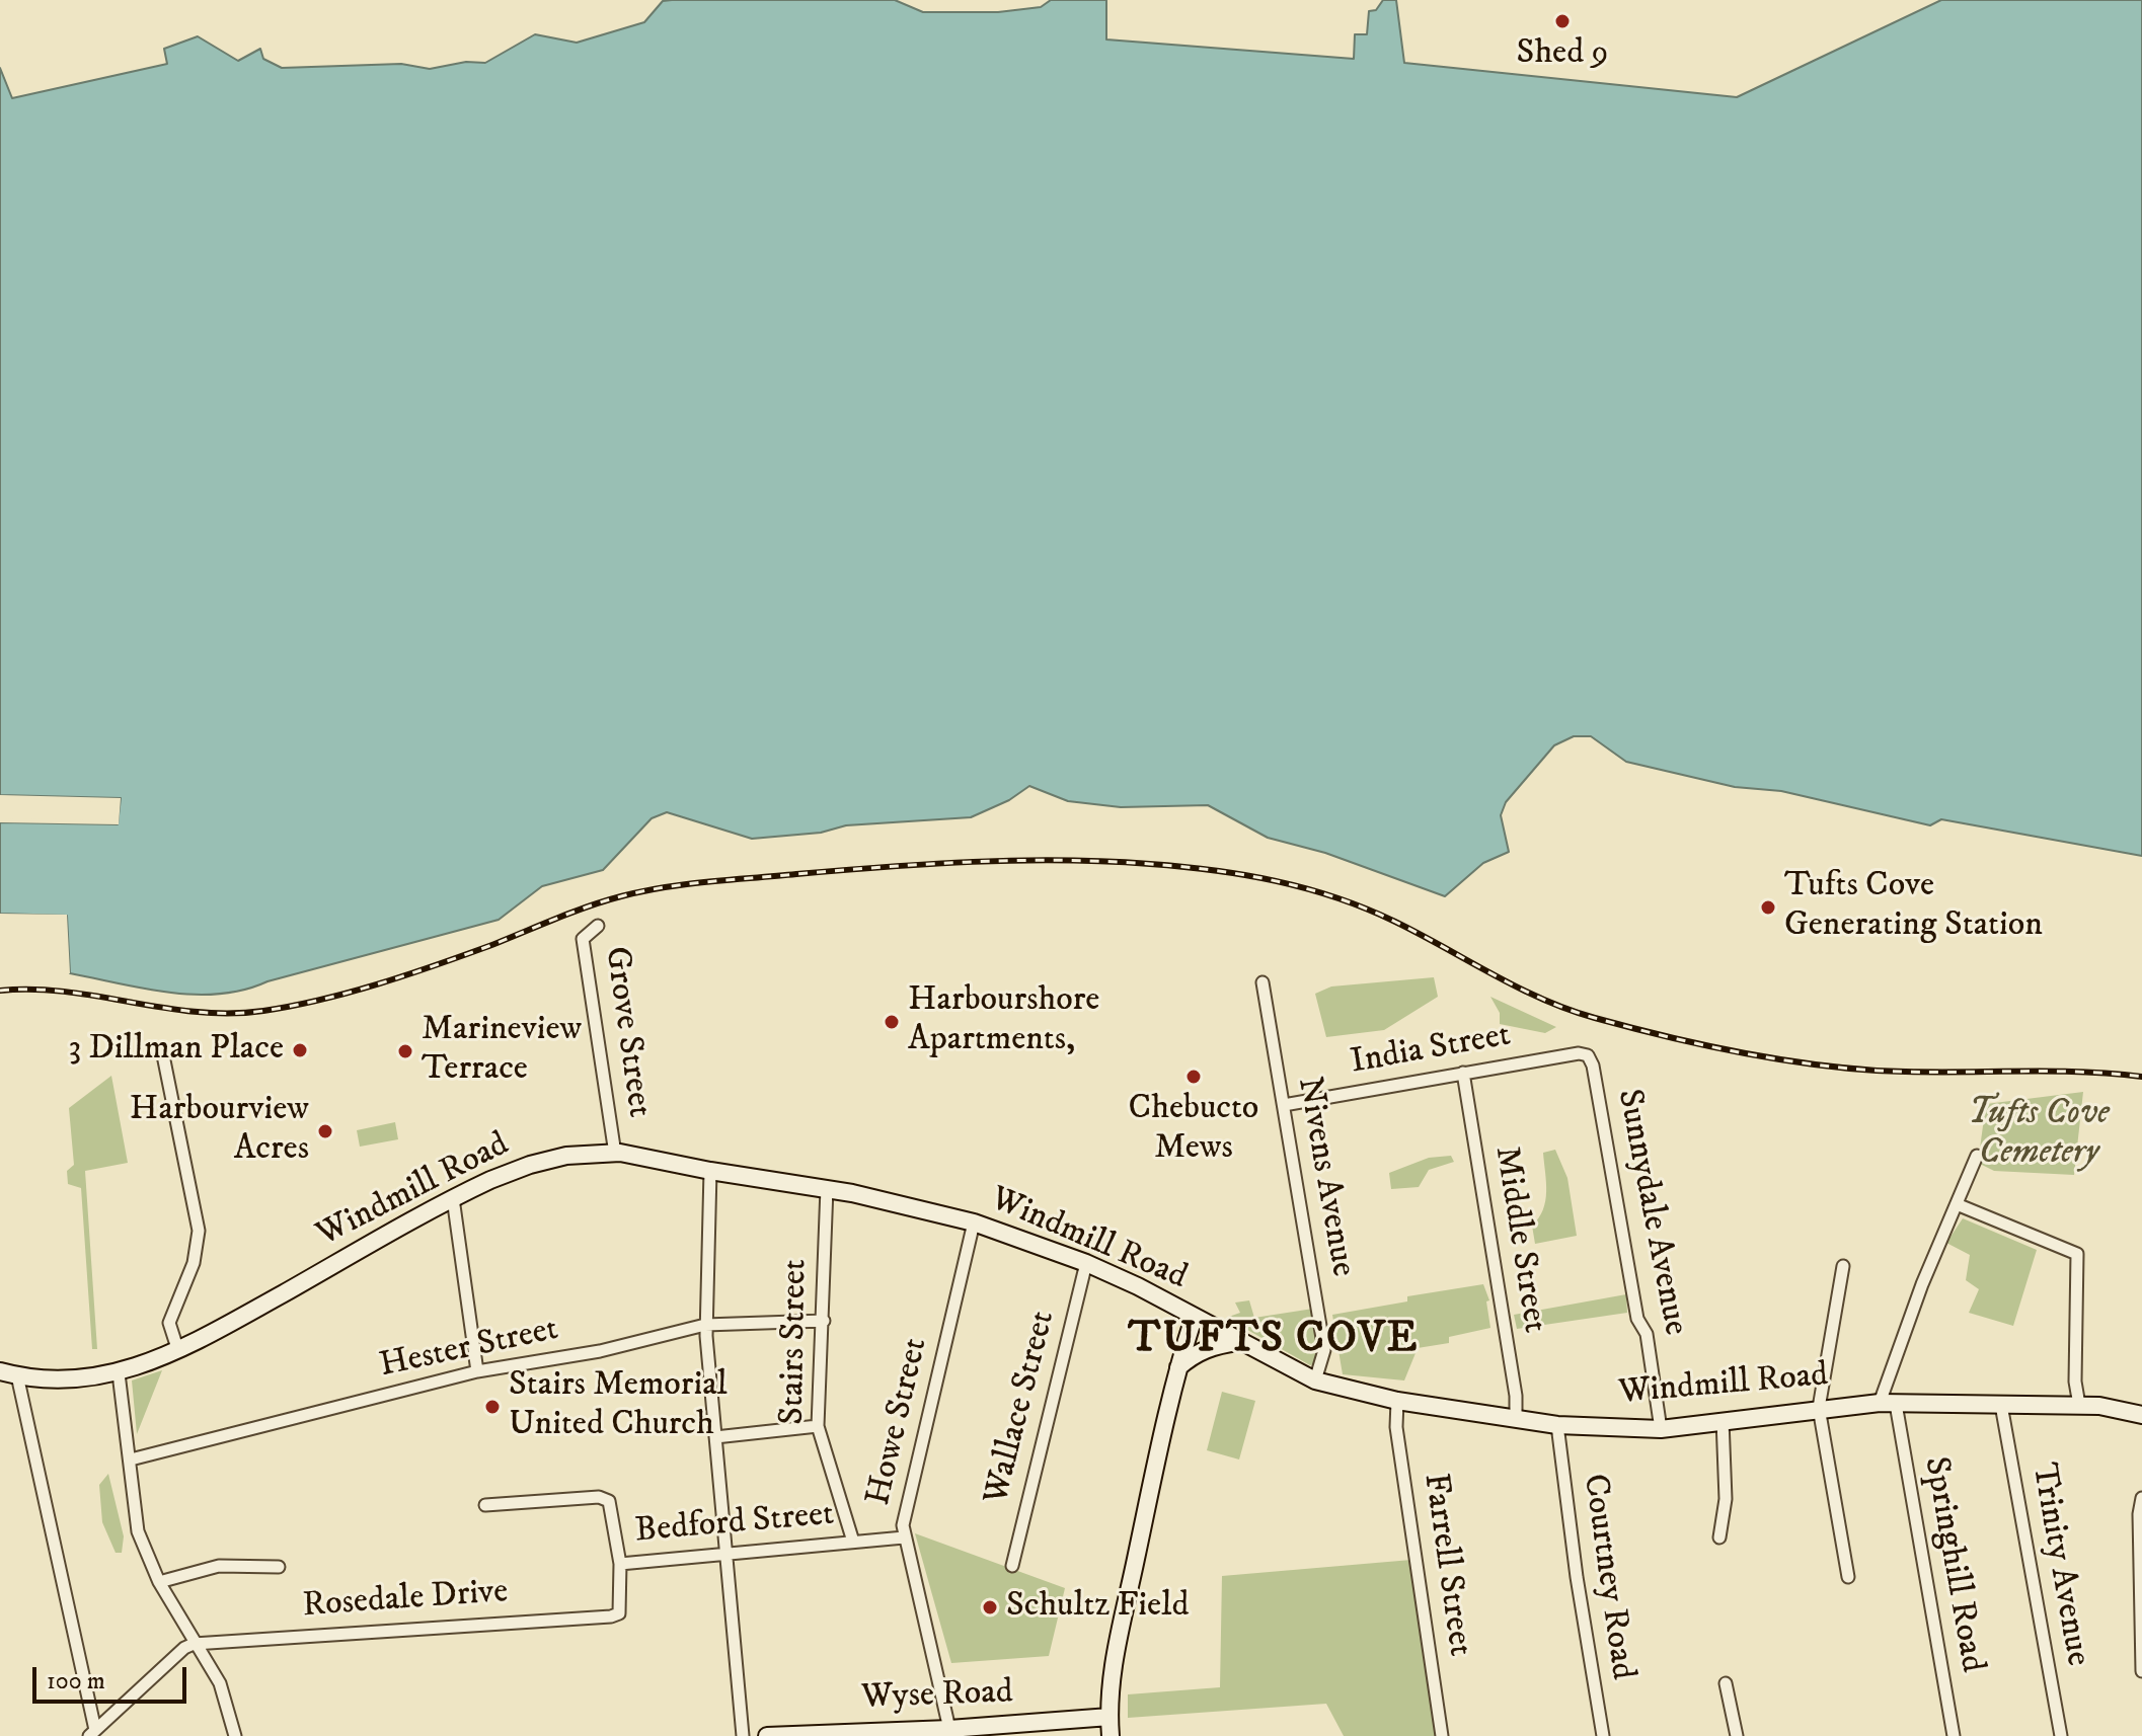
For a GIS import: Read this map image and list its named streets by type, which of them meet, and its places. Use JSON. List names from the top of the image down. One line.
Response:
{"streets":{"main road":["Windmill Road","Wyse Road"],"street":["Grove Street","India Street","Nivens Avenue","Sunnydale Avenue","Middle Street","Stairs Street","Hester Street","Wallace Street","Howe Street","Bedford Street","Farrell Street","Springhill Road","Trinity Avenue","Courtney Road","Rosedale Drive"]},"crossings":[["Grove Street","Windmill Road"],["India Street","Nivens Avenue"],["India Street","Sunnydale Avenue"],["India Street","Middle Street"],["Nivens Avenue","Windmill Road"],["Windmill Road","Sunnydale Avenue"],["Windmill Road","Middle Street"],["Windmill Road","Stairs Street"],["Windmill Road","Wallace Street"],["Windmill Road","Howe Street"],["Windmill Road","Farrell Street"],["Windmill Road","Springhill Road"],["Windmill Road","Trinity Avenue"],["Windmill Road","Courtney Road"],["Stairs Street","Hester Street"],["Stairs Street","Bedford Street"],["Howe Street","Bedford Street"],["Howe Street","Wyse Road"],["Bedford Street","Rosedale Drive"]],"districts":["TUFTS COVE"],"parks":["Tufts Cove Cemetery"],"places":["Shed 9","Tufts Cove Generating Station","Harbourshore Apartments,","3 Dillman Place","Marineview Terrace","Chebucto Mews","Harbourview Acres","Stairs Memorial United Church","Schultz Field"],"scale_bar":"100 m"}
